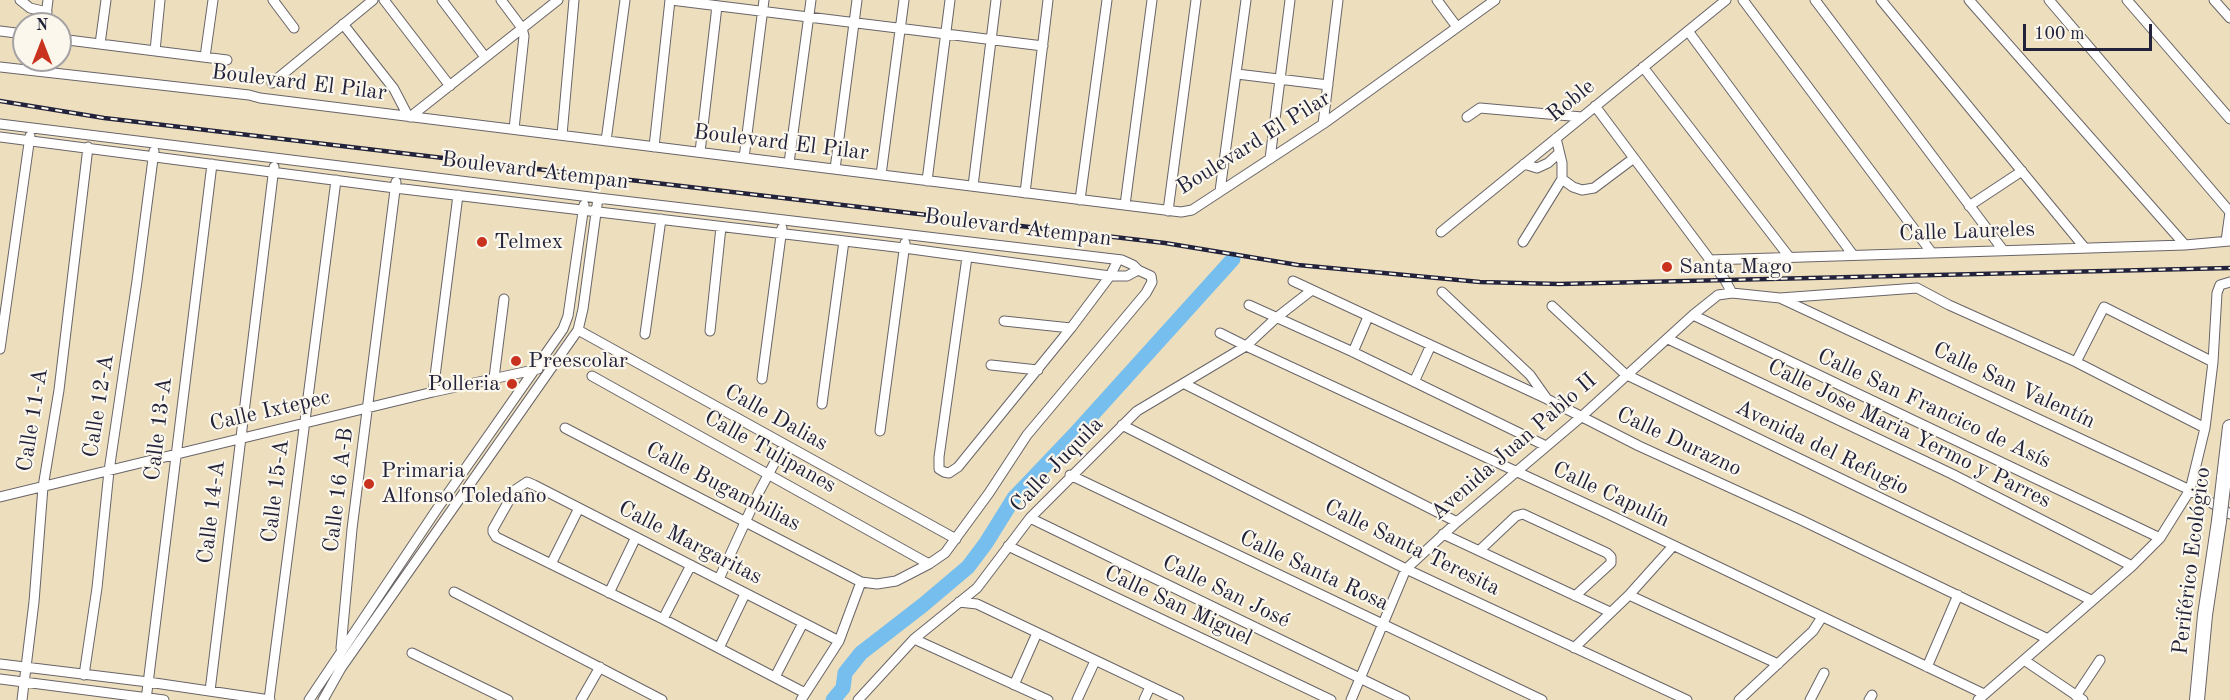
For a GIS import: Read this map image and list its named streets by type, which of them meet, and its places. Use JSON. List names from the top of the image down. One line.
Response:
{"streets":{"highway":["Periférico Ecológico"],"street":["Boulevard El Pilar","Roble","Boulevard Atempan","Calle Laureles","Calle San Valentín","Calle 12-A","Calle San Francico de Asís","Calle Ixtepec","Calle Dalias","Calle 11-A","Calle 13-A","Calle Jose Maria Yermo y Parres","Calle Durazno","Avenida Juan Pablo II","Avenida del Refugio","Calle Tulipanes","Calle Juquila","Calle Bugambilias","Calle 16 A-B","Calle 15-A","Calle Capulín","Calle 14-A","Calle Margaritas","Calle Santa Teresita","Calle Santa Rosa","Calle San José","Calle San Miguel"]},"crossings":[["Boulevard Atempan","Calle 12-A"],["Boulevard Atempan","Calle 11-A"],["Boulevard Atempan","Calle 13-A"],["Boulevard Atempan","Calle 16 A-B"],["Boulevard Atempan","Calle 15-A"],["Boulevard Atempan","Calle 14-A"],["Calle San Valentín","Periférico Ecológico"],["Calle 12-A","Calle Ixtepec"],["Calle San Francico de Asís","Avenida Juan Pablo II"],["Calle Ixtepec","Calle 11-A"],["Calle Ixtepec","Calle 13-A"],["Calle Ixtepec","Calle 16 A-B"],["Calle Ixtepec","Calle 15-A"],["Calle Ixtepec","Calle 14-A"],["Calle Jose Maria Yermo y Parres","Avenida Juan Pablo II"],["Calle Durazno","Avenida Juan Pablo II"],["Calle Durazno","Calle Juquila"],["Avenida Juan Pablo II","Avenida del Refugio"],["Avenida Juan Pablo II","Calle Capulín"],["Avenida Juan Pablo II","Calle Santa Teresita"],["Avenida Juan Pablo II","Calle Santa Rosa"],["Avenida Juan Pablo II","Calle San José"],["Calle Juquila","Calle Capulín"],["Calle Juquila","Calle Santa Teresita"],["Calle Juquila","Calle Santa Rosa"],["Calle Juquila","Calle San José"],["Calle Juquila","Calle San Miguel"]],"places":["Telmex","Santa Mago","Preescolar","Polleria","Primaria Alfonso Toledano"],"scale_bar":"100 m","north":"top"}
